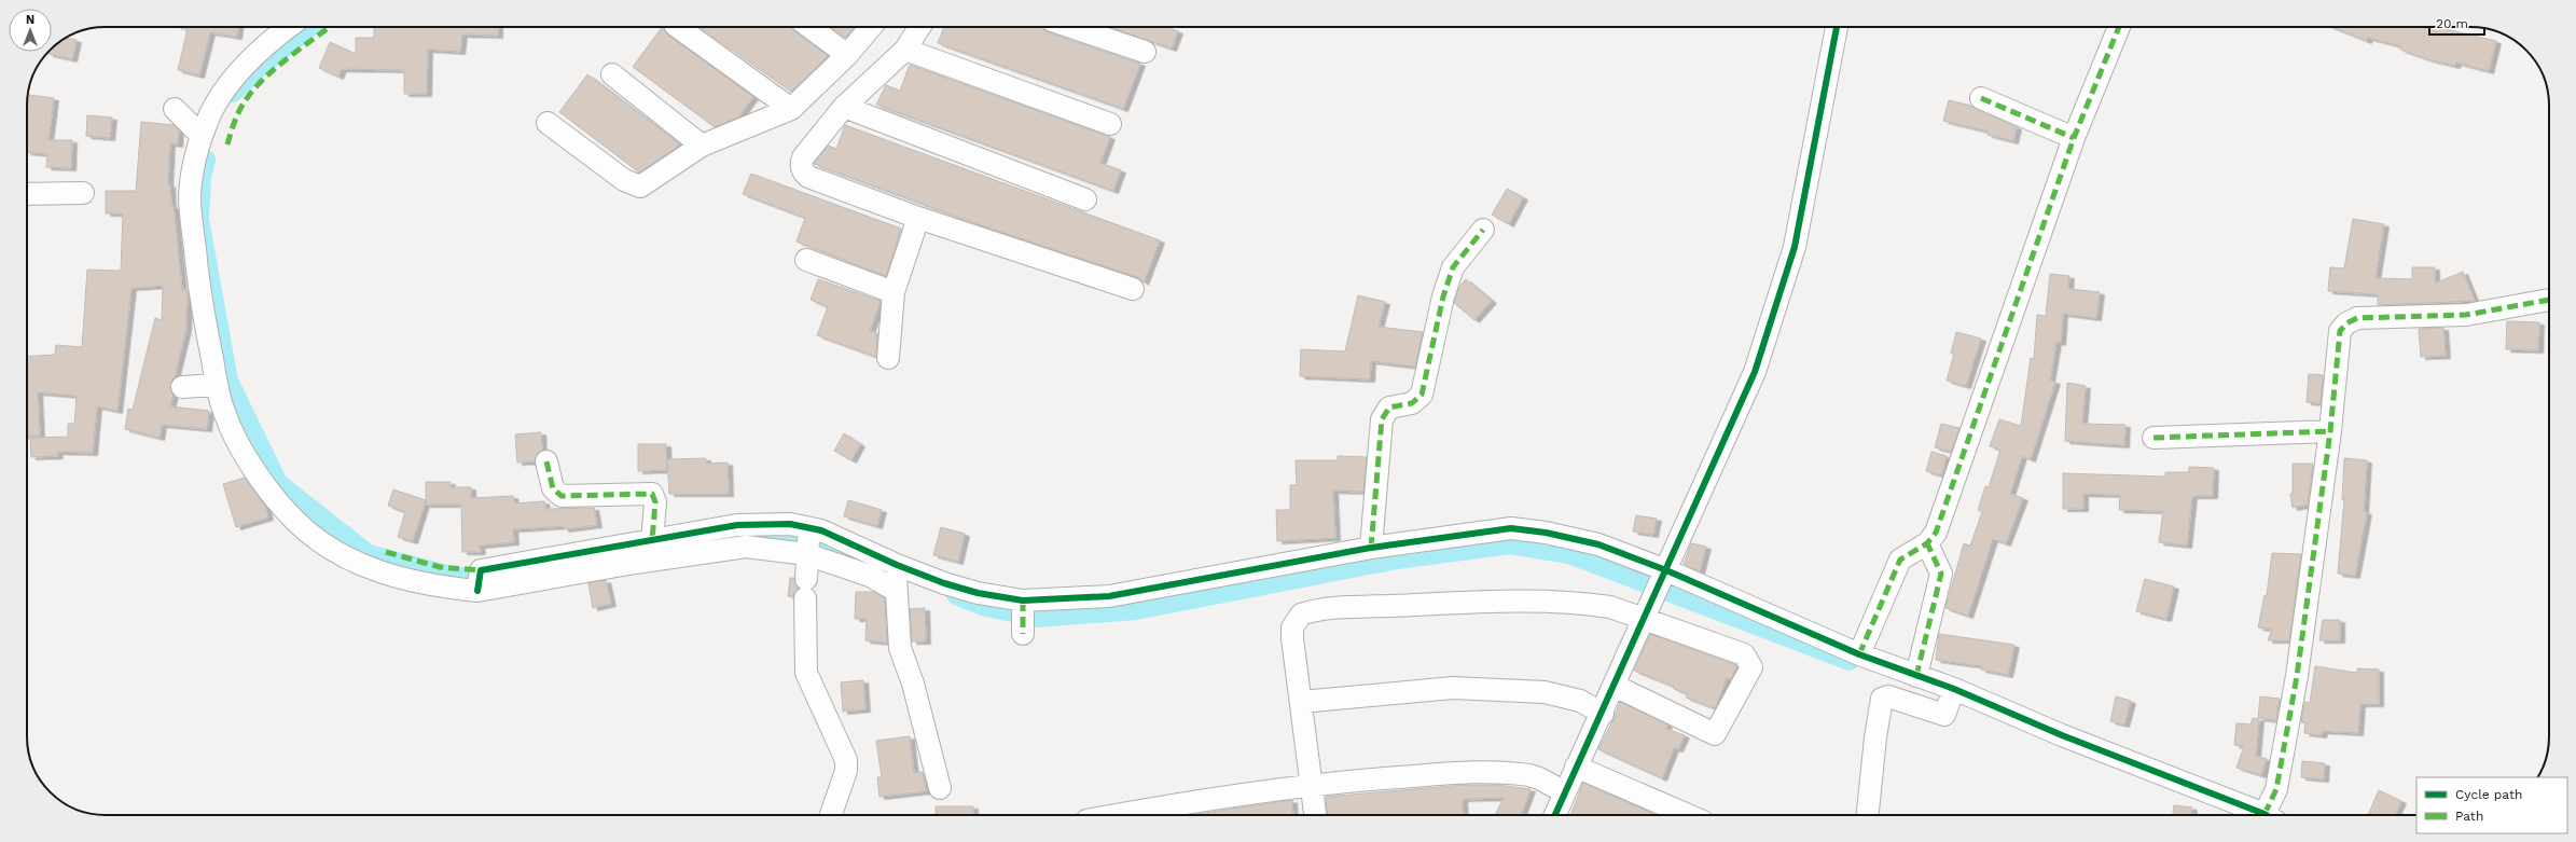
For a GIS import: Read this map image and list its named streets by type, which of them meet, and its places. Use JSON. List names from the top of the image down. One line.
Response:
{"legend":["Cycle path","Path"],"scale_bar":"20 m","north":"top"}
